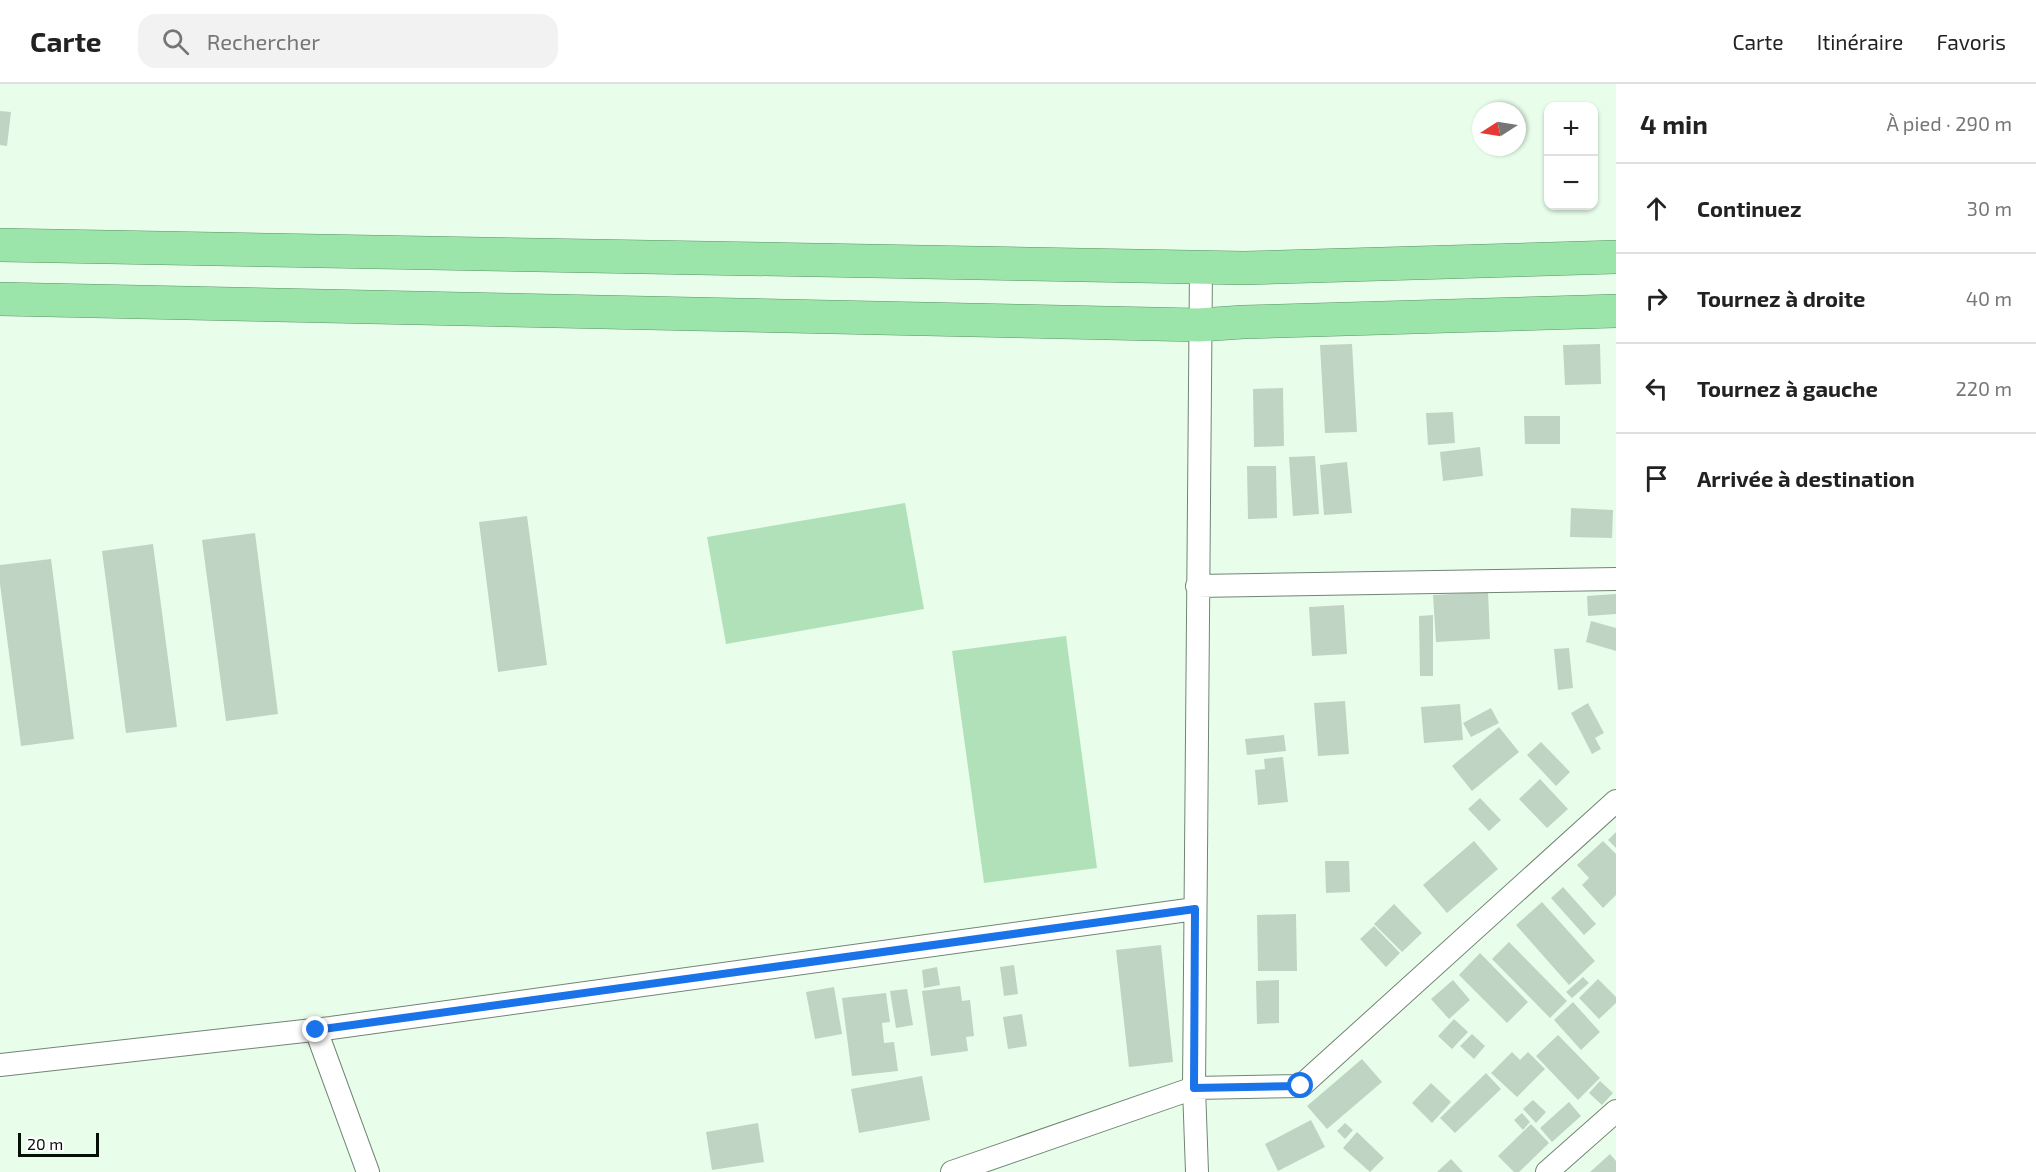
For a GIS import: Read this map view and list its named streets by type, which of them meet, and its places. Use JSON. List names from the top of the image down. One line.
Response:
{"scale_bar":"20 m","north":"left","page":{"header":"Carte","search":"Rechercher","nav":["Carte","Itinéraire","Favoris"],"heading":["4 min","À pied · 290 m"],"map_buttons":["+","−"],"list":[["Continuez","30 m"],["Tournez à droite","40 m"],["Tournez à gauche","220 m"],"Arrivée à destination"],"scale":"20 m"}}
